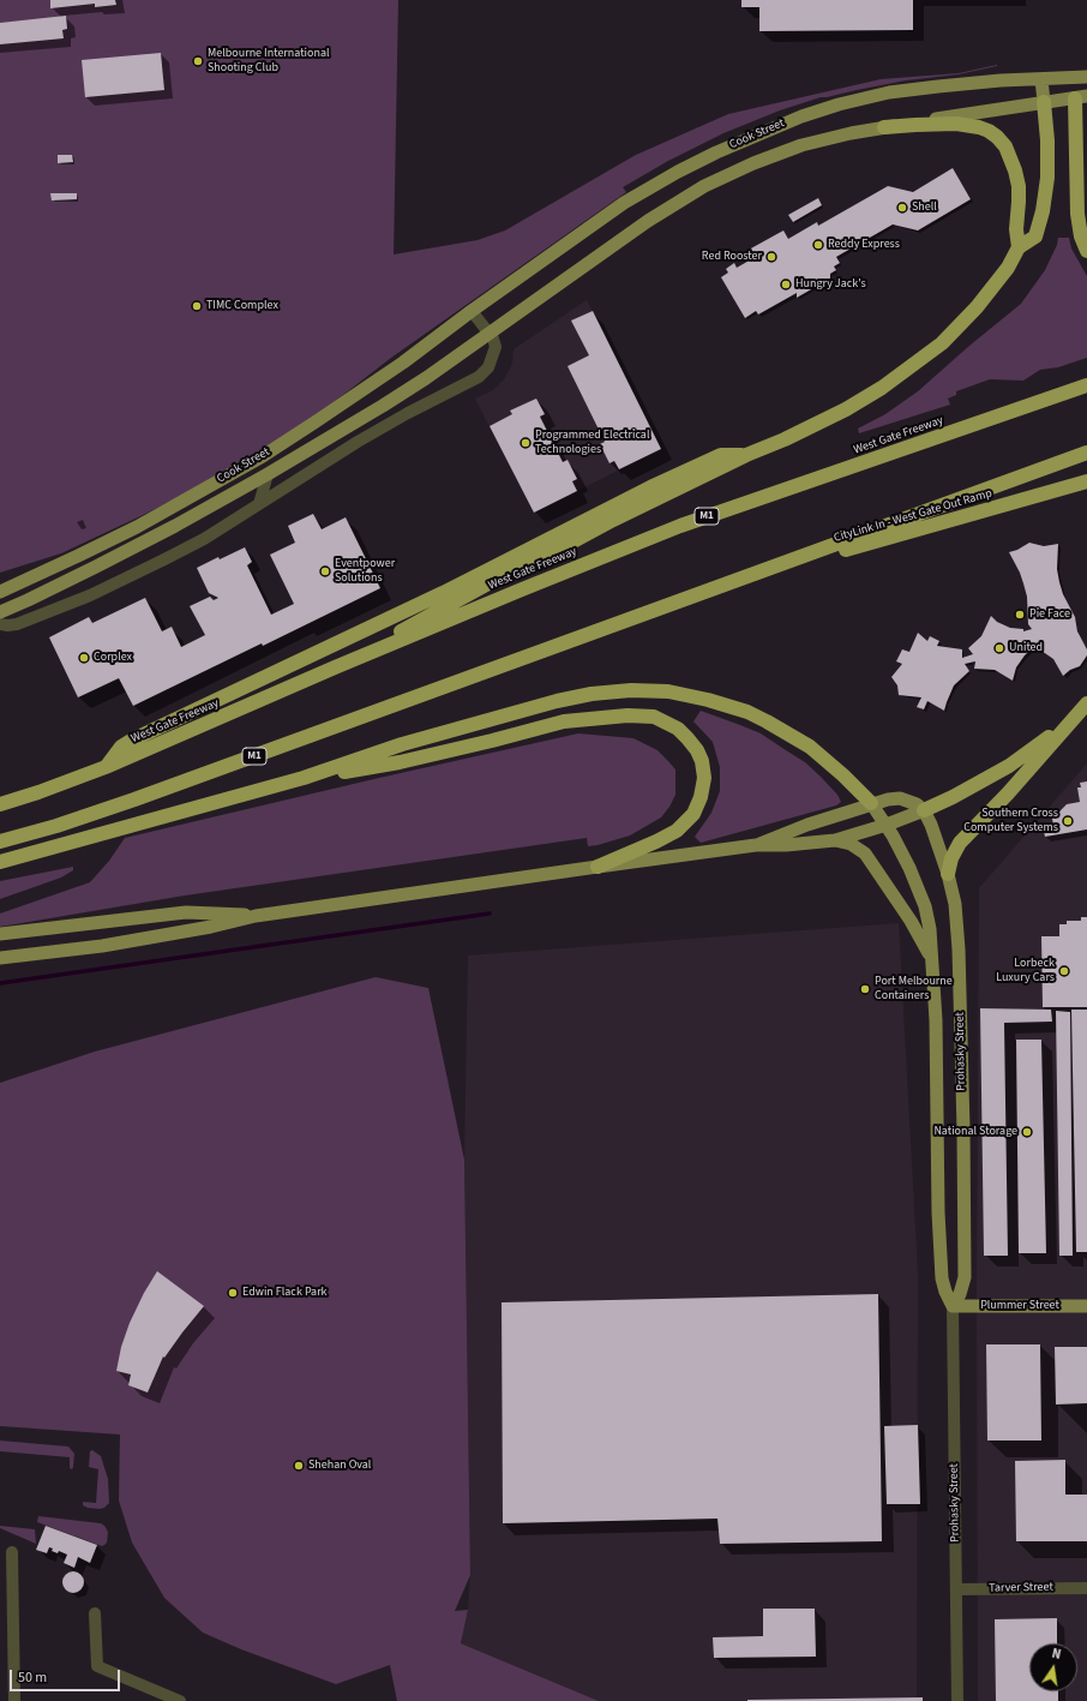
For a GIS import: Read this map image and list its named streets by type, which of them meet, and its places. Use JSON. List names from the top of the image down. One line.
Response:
{"streets":{"highway":["West Gate Freeway","M1","CityLink In - West Gate Out Ramp"],"main road":["Cook Street","Prohasky Street","Plummer Street"],"street":["Tarver Street"]},"crossings":[["M1","CityLink In - West Gate Out Ramp"],["Prohasky Street","Plummer Street"],["Prohasky Street","Tarver Street"]],"places":["Melbourne International Shooting Club","Shell","Reddy Express","Red Rooster","Hungry Jack's","TIMC Complex","Programmed Electrical Technologies","Eventpower Solutions","Pie Face","United","Corplex","Southern Cross Computer Systems","Lorbeck Luxury Cars","Port Melbourne Containers","National Storage","Edwin Flack Park","Shehan Oval"],"scale_bar":"50 m","north":"top"}
